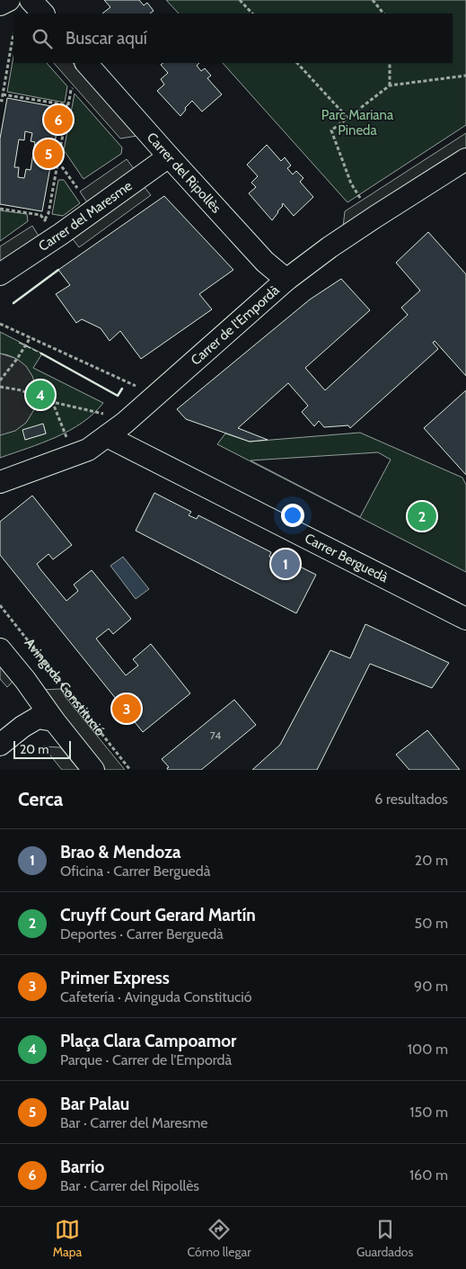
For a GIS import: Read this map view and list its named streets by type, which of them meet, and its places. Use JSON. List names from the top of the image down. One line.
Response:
{"streets":{"street":["Carrer del Ripollès","Carrer del Maresme","Carrer de l'Empordà","Carrer Berguedà","Avinguda Constitució"]},"crossings":[["Carrer del Ripollès","Carrer del Maresme"],["Carrer del Ripollès","Carrer de l'Empordà"],["Carrer de l'Empordà","Carrer Berguedà"]],"parks":["Parc Mariana Pineda"],"house_numbers":["74"],"scale_bar":"20 m","page":{"search":"Buscar aquí","pins":["6","5","4","2","1","3"],"scale":"20 m","heading":["Cerca","6 resultados"],"list":[{"mark":"1","name":"Brao & Mendoza","note":"Oficina · Carrer Berguedà","value":"20 m"},{"mark":"2","name":"Cruyff Court Gerard Martín","note":"Deportes · Carrer Berguedà","value":"50 m"},{"mark":"3","name":"Primer Express","note":"Cafetería · Avinguda Constitució","value":"90 m"},{"mark":"4","name":"Plaça Clara Campoamor","note":"Parque · Carrer de l'Empordà","value":"100 m"},{"mark":"5","name":"Bar Palau","note":"Bar · Carrer del Maresme","value":"150 m"},{"mark":"6","name":"Barrio","note":"Bar · Carrer del Ripollès","value":"160 m"}],"nav":["Mapa","Cómo llegar","Guardados"]}}
